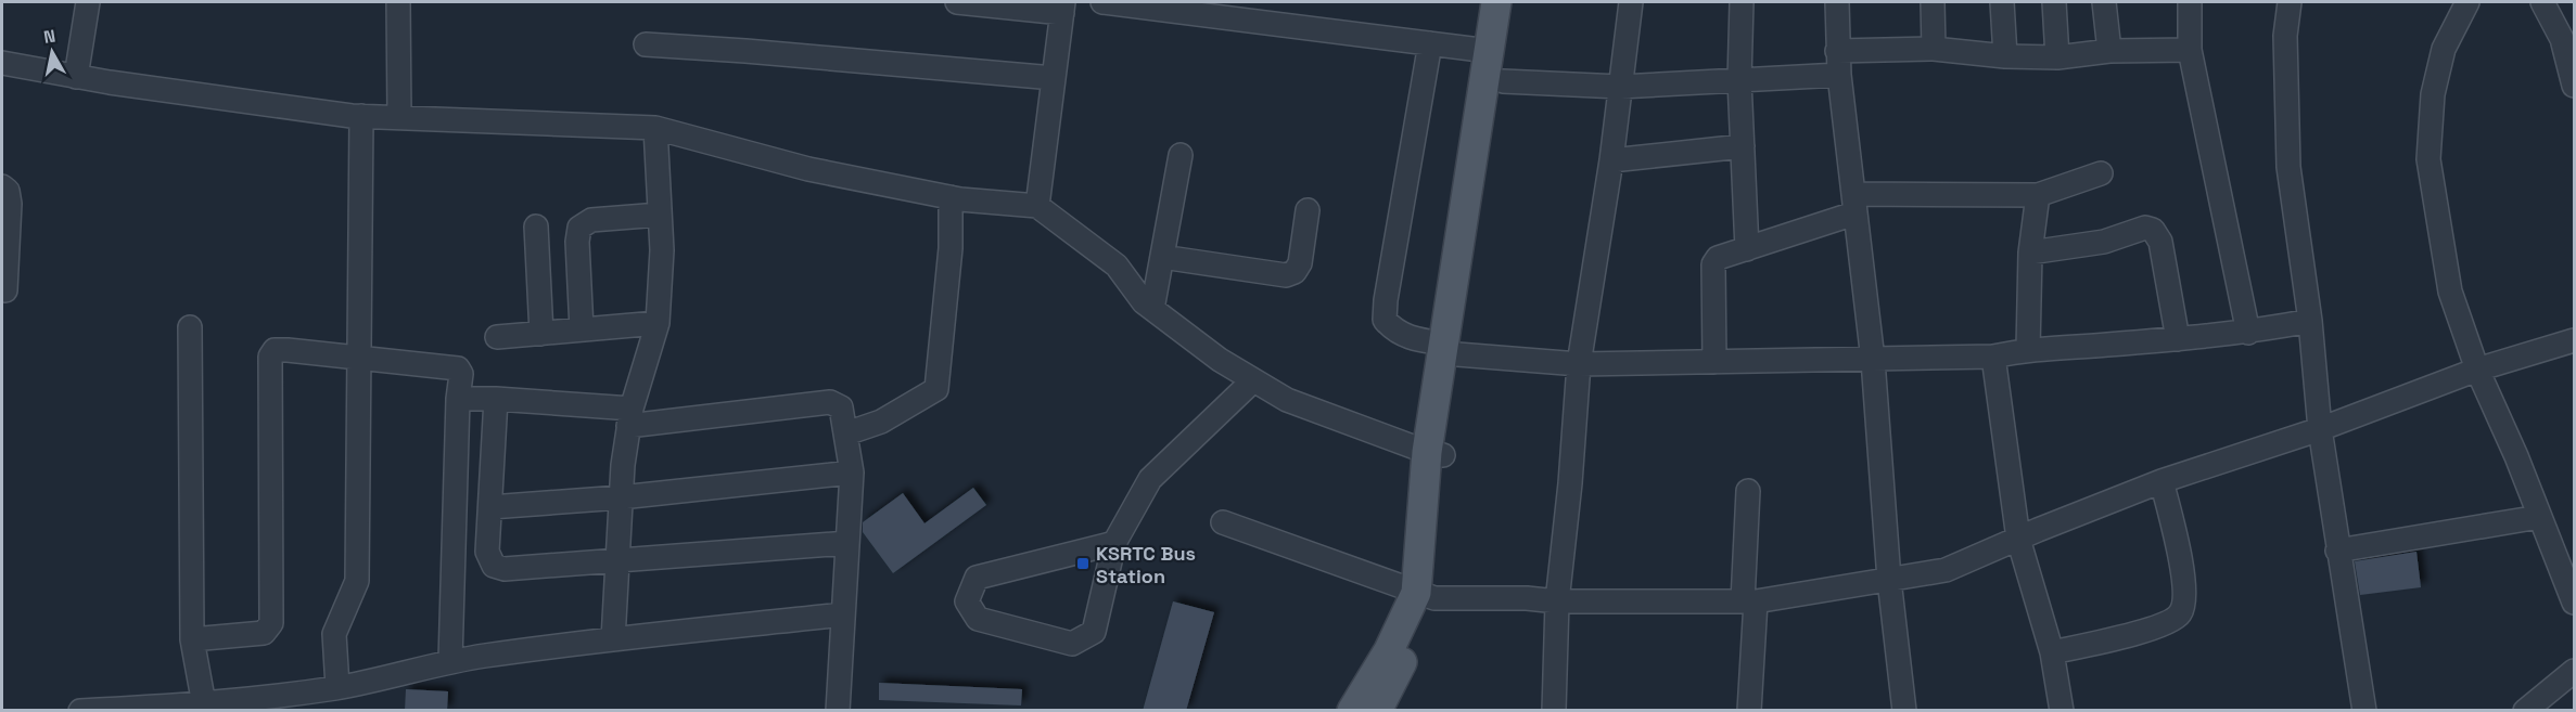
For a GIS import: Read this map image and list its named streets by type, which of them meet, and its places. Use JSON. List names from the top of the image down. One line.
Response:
{"places":{"transit":["KSRTC Bus Station"]},"north":"top"}
